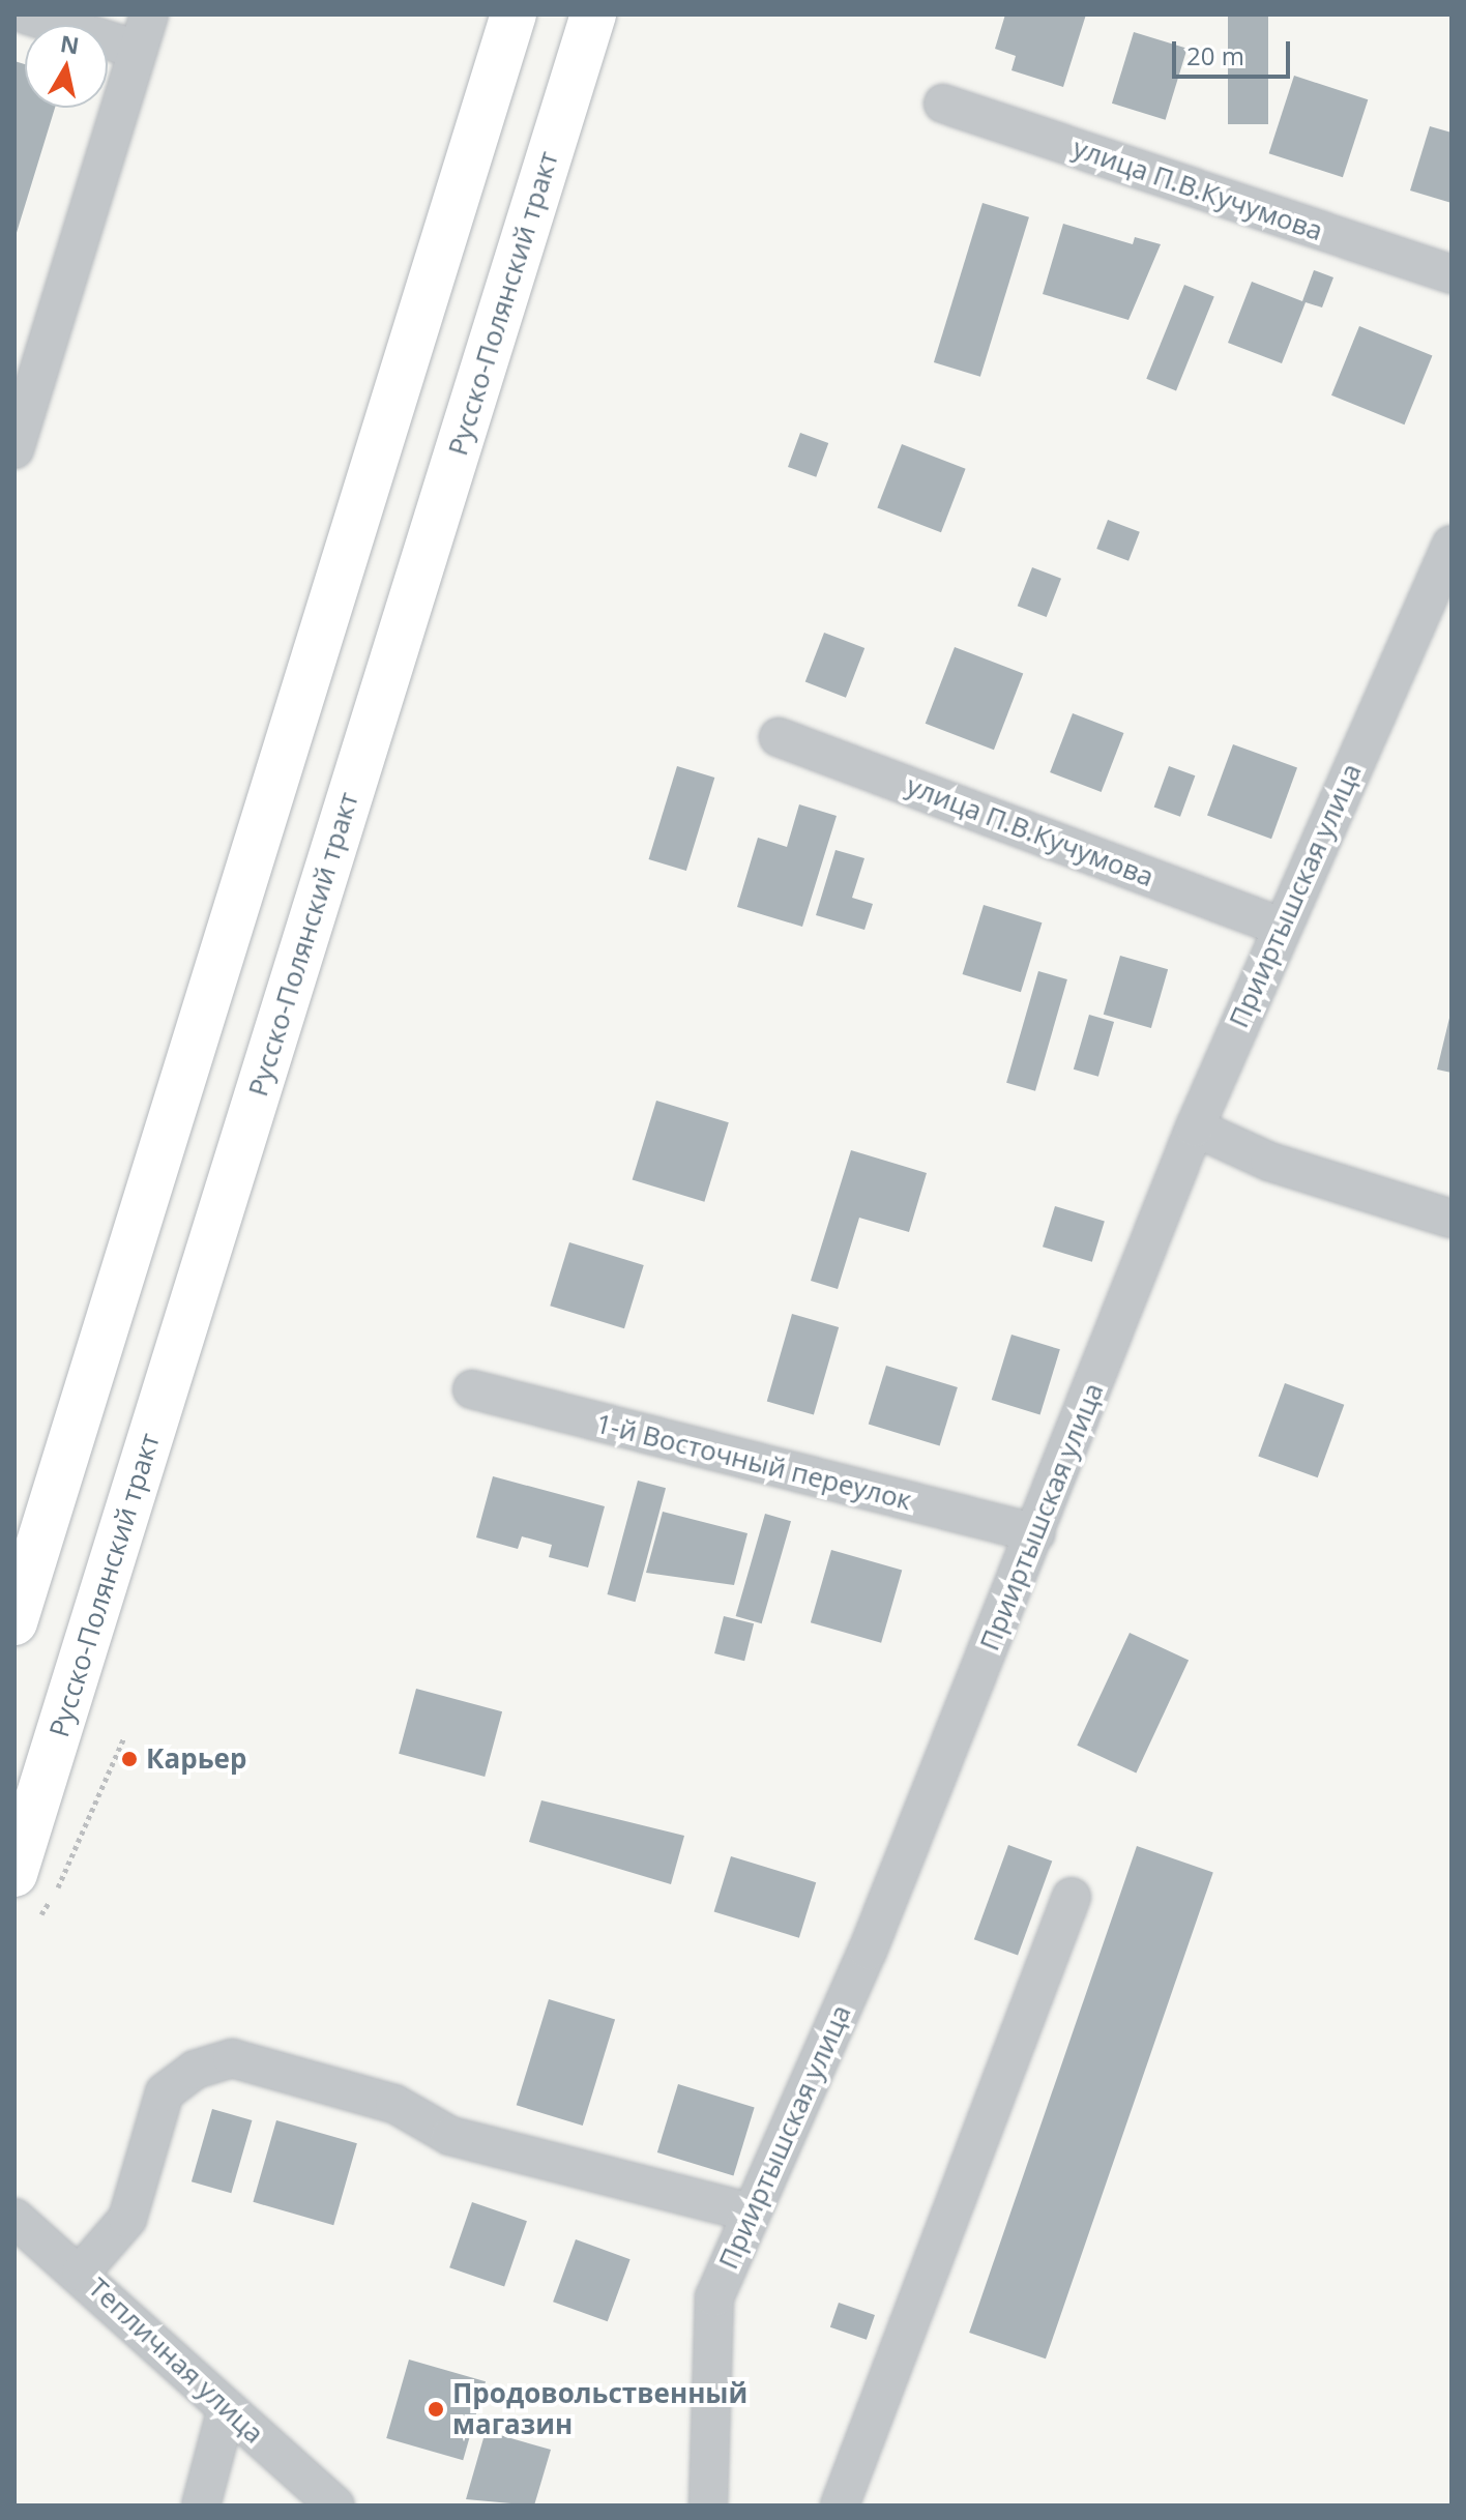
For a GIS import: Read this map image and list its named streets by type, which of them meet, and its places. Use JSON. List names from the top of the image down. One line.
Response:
{"streets":{"main road":["Русско-Полянский тракт"],"street":["улица П.В.Кучумова","Прииртышская улица","1-й Восточный переулок","Тепличная улица"]},"crossings":[["улица П.В.Кучумова","Прииртышская улица"],["Прииртышская улица","1-й Восточный переулок"]],"places":["Карьер","Продовольственный магазин"],"scale_bar":"20 m","north":"top"}
